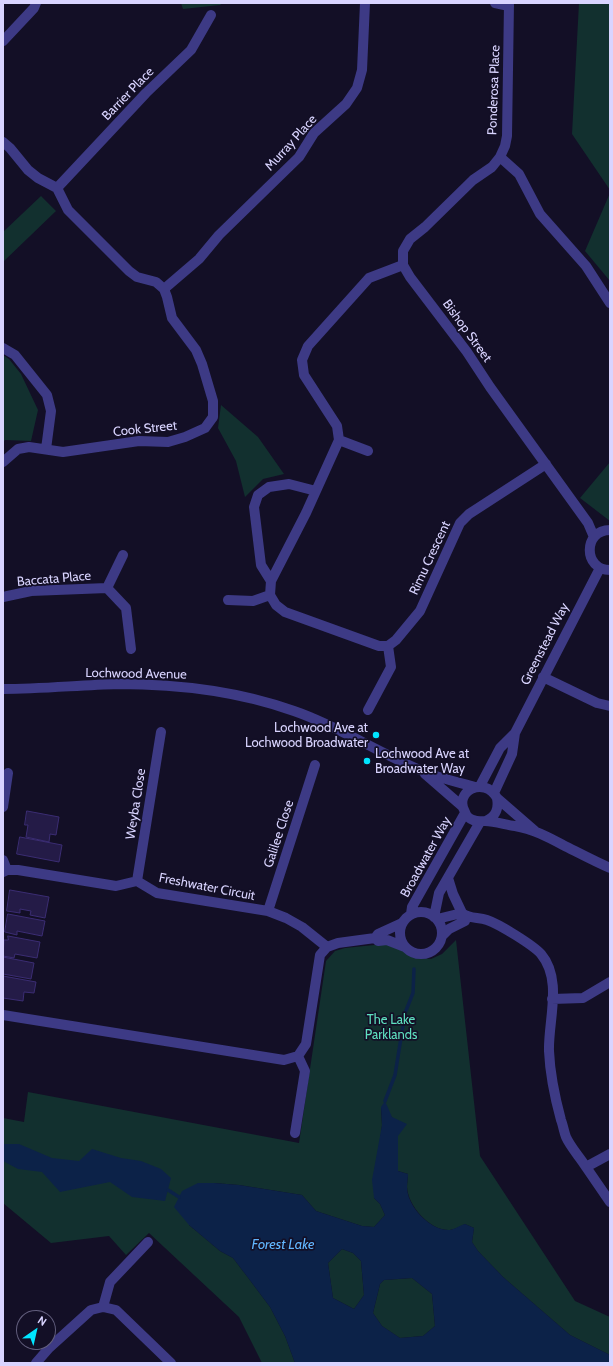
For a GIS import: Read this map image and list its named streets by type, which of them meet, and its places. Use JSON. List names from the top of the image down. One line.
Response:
{"streets":{"street":["Ponderosa Place","Barrier Place","Murray Place","Bishop Street","Cook Street","Rimu Crescent","Baccata Place","Greenstead Way","Lochwood Avenue","Weyba Close","Galilee Close","Broadwater Way","Freshwater Circuit"]},"crossings":[["Murray Place","Cook Street"],["Bishop Street","Rimu Crescent"],["Greenstead Way","Lochwood Avenue"],["Greenstead Way","Broadwater Way"],["Lochwood Avenue","Broadwater Way"],["Weyba Close","Freshwater Circuit"],["Galilee Close","Freshwater Circuit"]],"water":["Forest Lake"],"parks":["The Lake Parklands"],"places":["Lochwood Ave at Lochwood Broadwater","Lochwood Ave at Broadwater Way"],"north":"top right"}
